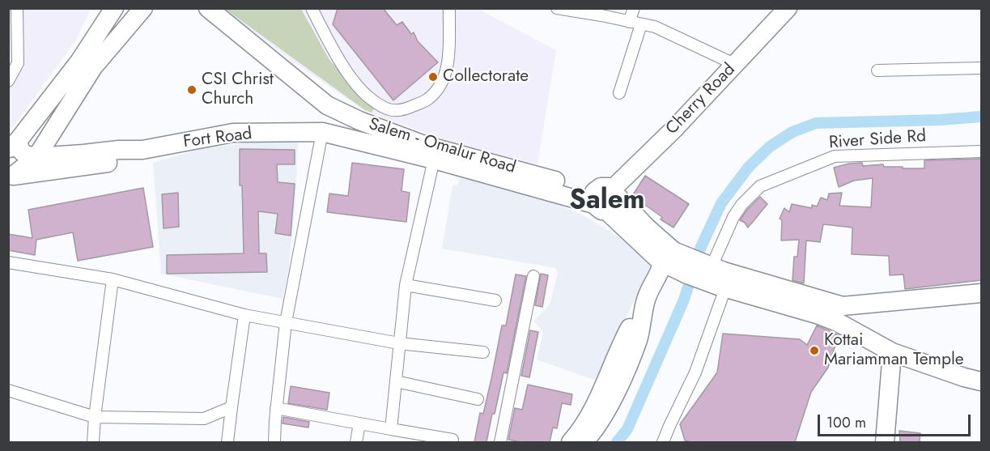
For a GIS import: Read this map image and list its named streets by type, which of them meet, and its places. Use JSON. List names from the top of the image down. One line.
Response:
{"streets":{"main road":["Cherry Road","Fort Road","Salem - Omalur Road"],"street":["River Side Rd"]},"crossings":[["Cherry Road","Salem - Omalur Road"],["Fort Road","Salem - Omalur Road"]],"districts":["Salem"],"places":["Collectorate","CSI Christ Church","Kottai Mariamman Temple"],"scale_bar":"100 m"}
